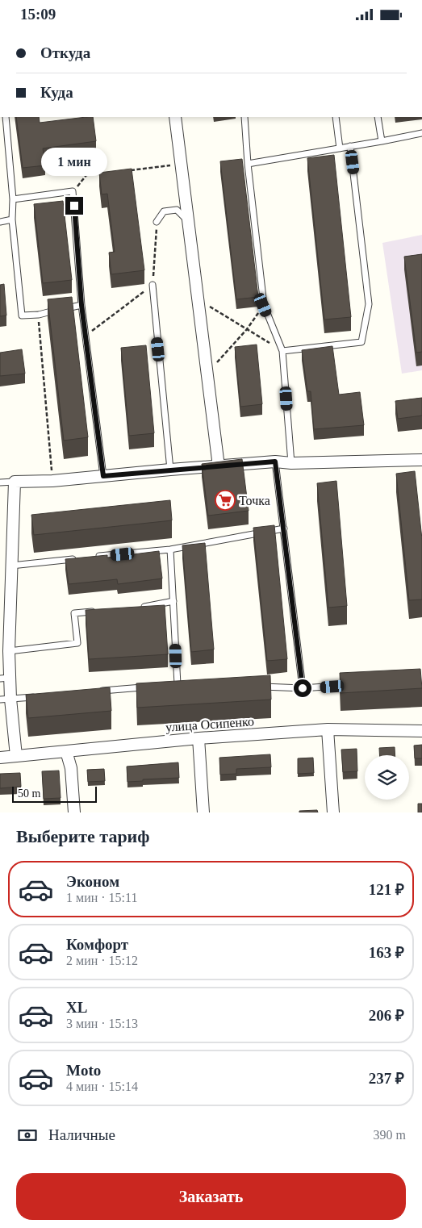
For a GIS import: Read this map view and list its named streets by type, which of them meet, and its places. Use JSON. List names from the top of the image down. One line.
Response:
{"streets":{"street":["улица Осипенко"]},"places":{"supermarket":["Точка"]},"scale_bar":"50 m","page":{"status":"15:09","banner":["Откуда","Куда"],"bubble":"1 мин","scale":"50 m","heading":"Выберите тариф","list":[{"name":"Эконом","note":"1 мин · 15:11","value":"121 ₽"},{"name":"Комфорт","note":"2 мин · 15:12","value":"163 ₽"},{"name":"XL","note":"3 мин · 15:13","value":"206 ₽"},{"name":"Moto","note":"4 мин · 15:14","value":"237 ₽"}],"pay":["Наличные","390 m"],"buttons":"Заказать"}}
